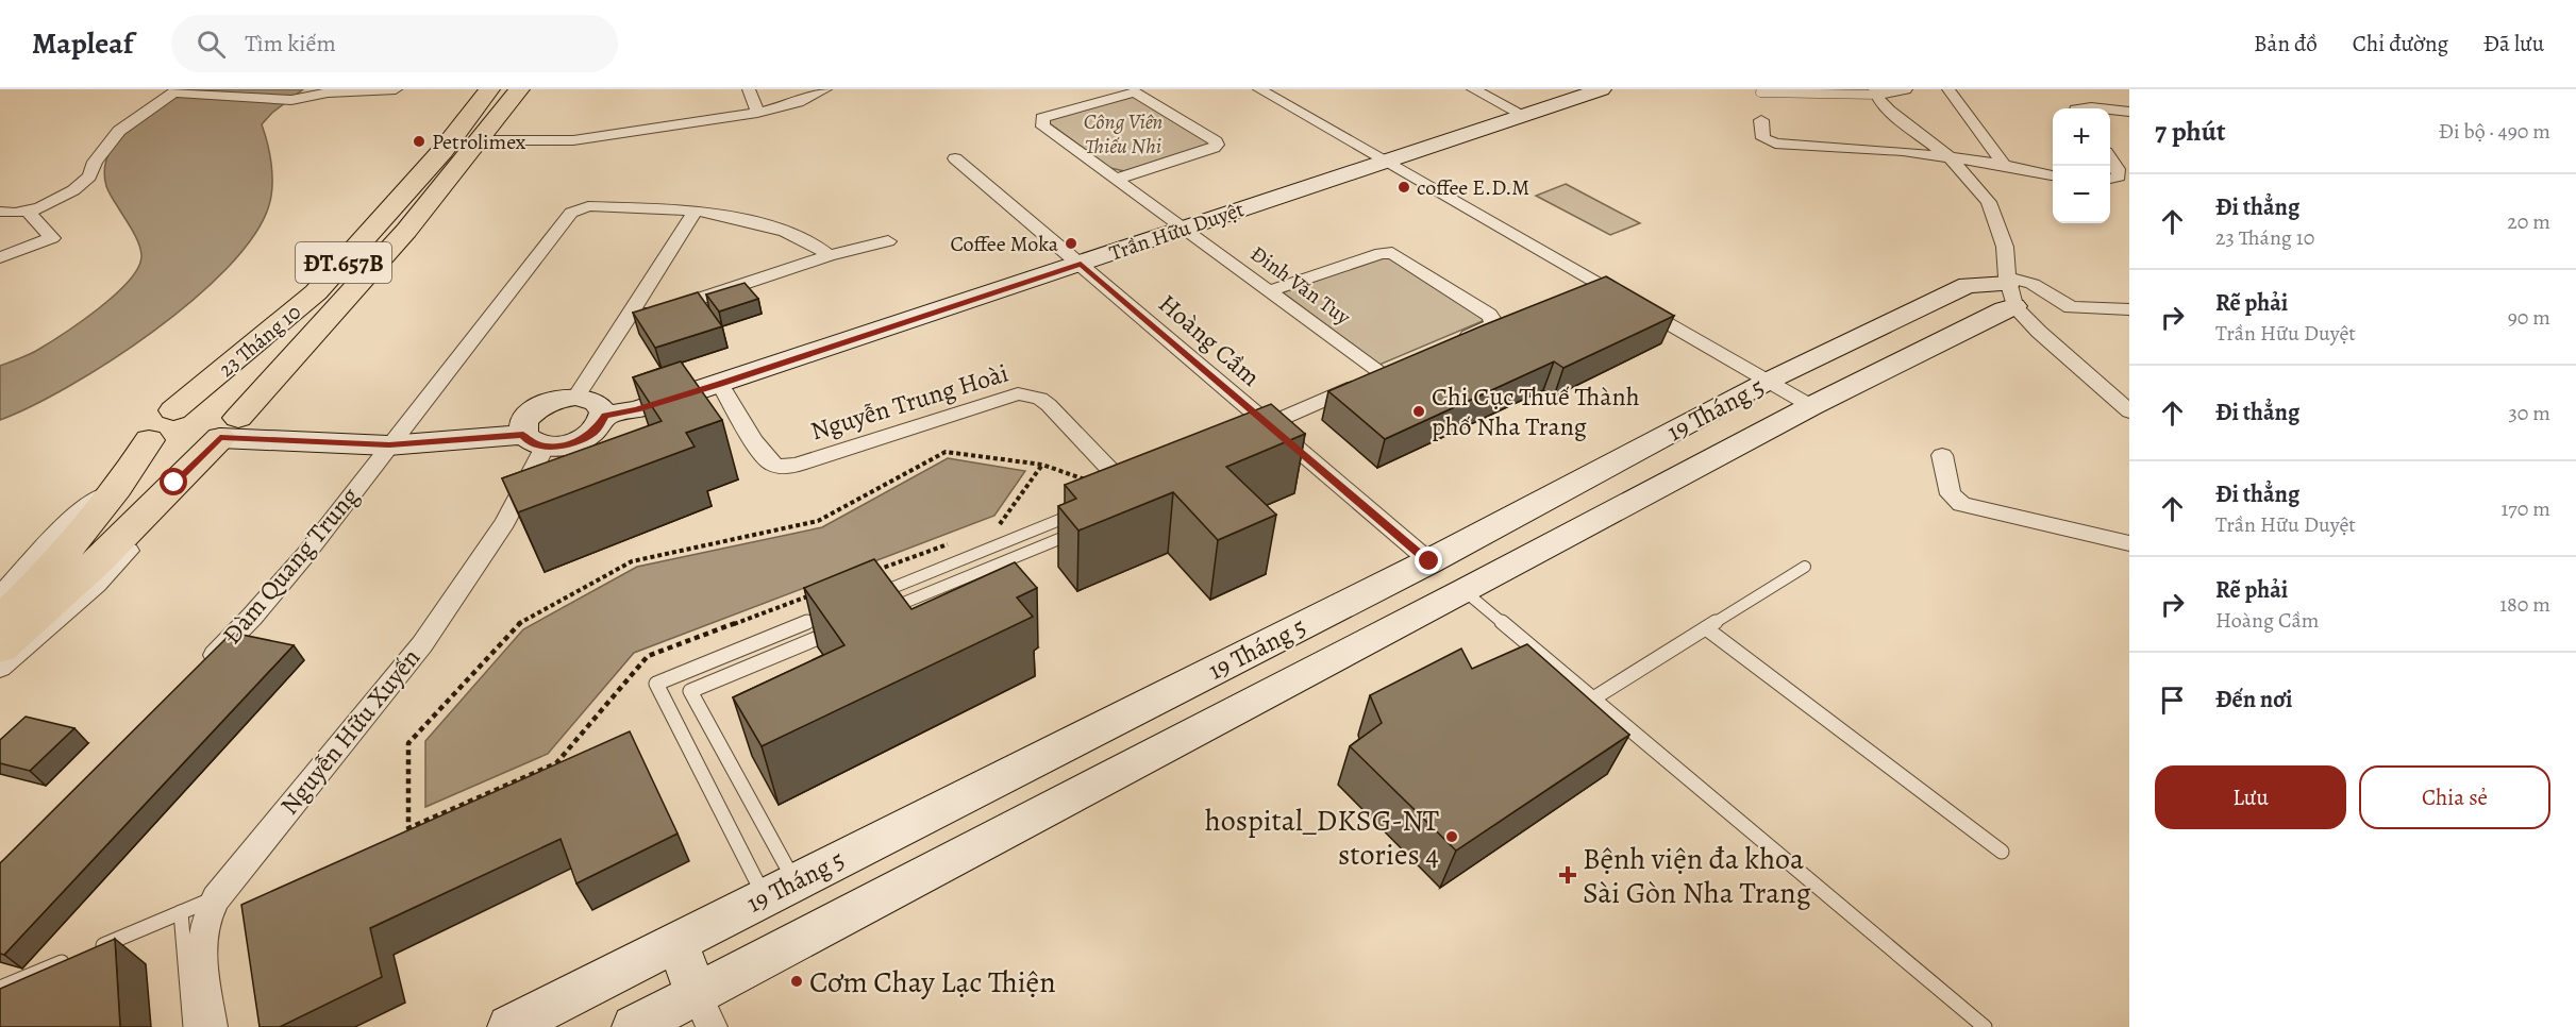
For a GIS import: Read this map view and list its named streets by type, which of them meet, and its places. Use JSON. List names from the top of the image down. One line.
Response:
{"streets":{"main road":["ĐT.657B","23 Tháng 10"],"street":["Trần Hữu Duyệt","Đinh Văn Tuy","Hoàng Cầm","Nguyễn Trung Hoài","19 Tháng 5","Đàm Quang Trung","Nguyễn Hữu Xuyến"]},"crossings":[["Trần Hữu Duyệt","Đinh Văn Tuy"],["Trần Hữu Duyệt","Hoàng Cầm"],["Trần Hữu Duyệt","Nguyễn Trung Hoài"],["Trần Hữu Duyệt","Nguyễn Hữu Xuyến"],["ĐT.657B","23 Tháng 10"],["Hoàng Cầm","19 Tháng 5"]],"parks":["Công Viên Thiếu Nhi"],"places":{"other":["Petrolimex","coffee E.D.M","Coffee Moka","Chi Cục Thuế Thành phố Nha Trang","hospital_DKSG-NT stories 4","Cơm Chay Lạc Thiện"],"health":["Bệnh viện đa khoa Sài Gòn Nha Trang"]},"page":{"header":"Mapleaf","search":"Tìm kiếm","nav":["Bản đồ","Chỉ đường","Đã lưu"],"heading":["7 phút","Đi bộ · 490 m"],"map_buttons":["+","−"],"list":[["Đi thẳng","23 Tháng 10","20 m"],["Rẽ phải","Trần Hữu Duyệt","90 m"],["Đi thẳng","30 m"],["Đi thẳng","Trần Hữu Duyệt","170 m"],["Rẽ phải","Hoàng Cầm","180 m"],"Đến nơi"],"buttons":["Lưu","Chia sẻ"]}}
